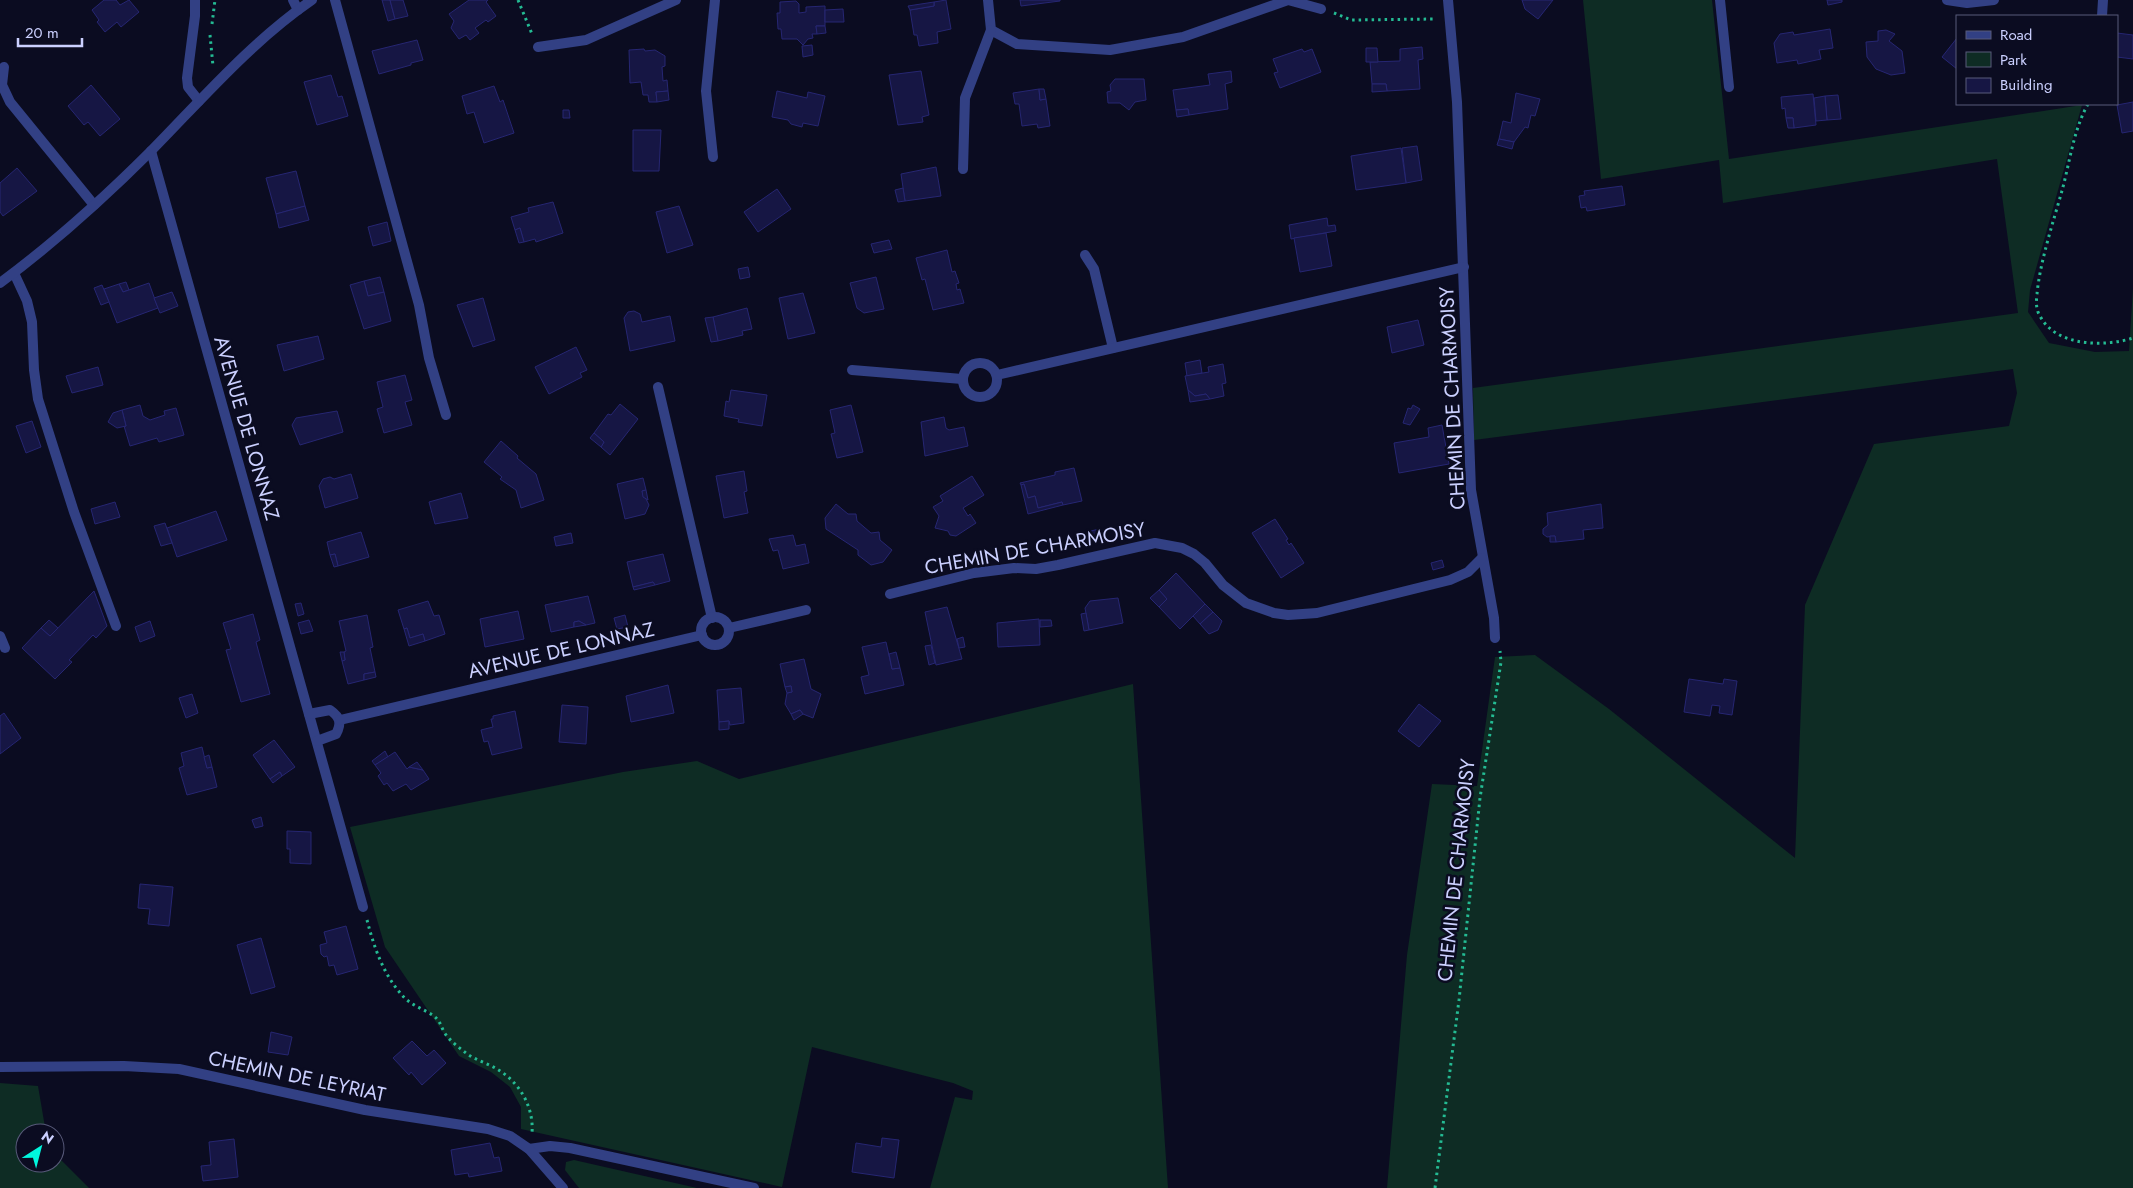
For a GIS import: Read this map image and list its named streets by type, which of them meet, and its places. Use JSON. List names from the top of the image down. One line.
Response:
{"streets":{"street":["CHEMIN DE CHARMOISY","AVENUE DE LONNAZ","CHEMIN DE LEYRIAT"]},"legend":["Road","Park","Building"],"scale_bar":"20 m","north":"top right"}
